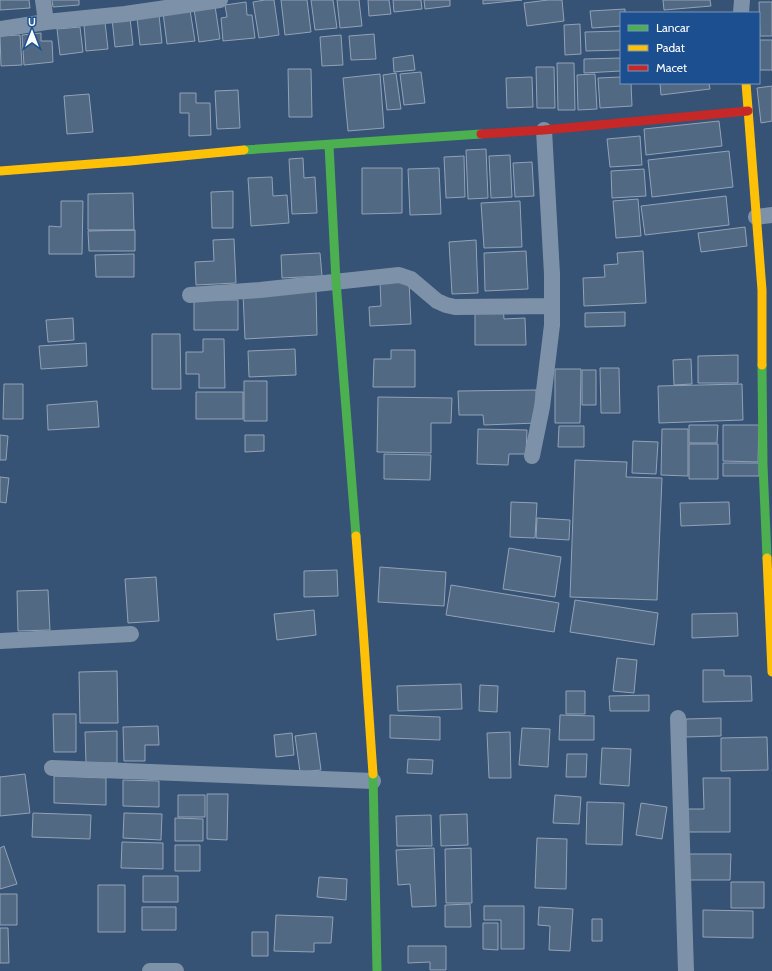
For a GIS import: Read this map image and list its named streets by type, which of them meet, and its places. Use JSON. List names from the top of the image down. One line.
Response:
{"legend":["Lancar","Padat","Macet"],"north":"top"}
